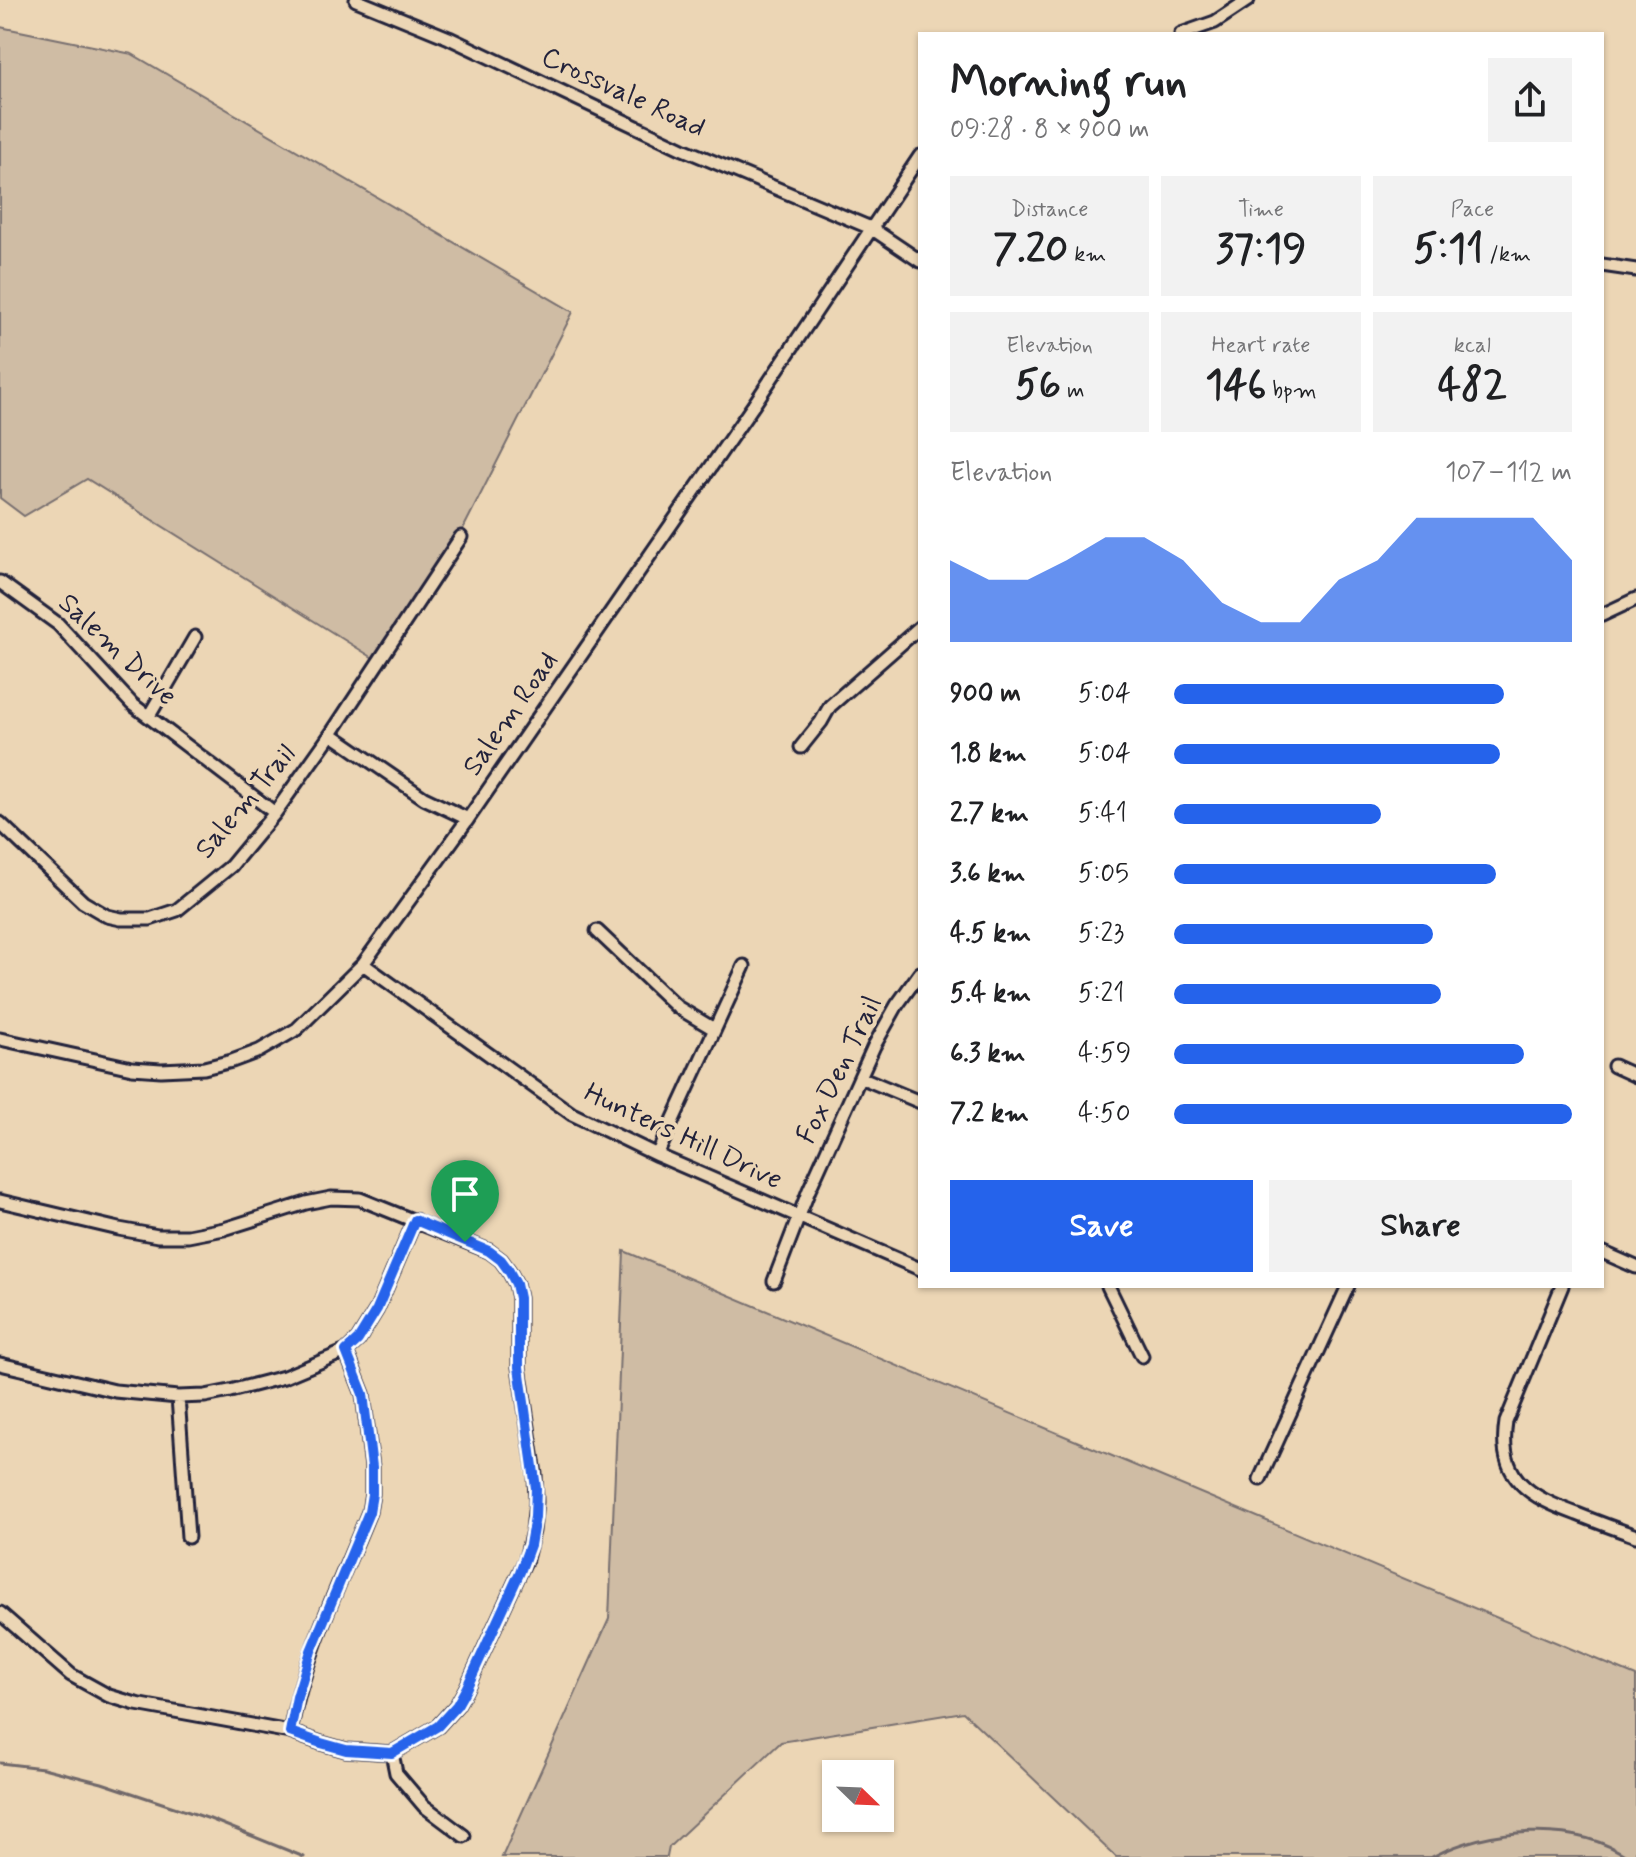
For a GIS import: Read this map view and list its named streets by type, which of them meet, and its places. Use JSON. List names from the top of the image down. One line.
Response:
{"streets":{"street":["Crossvale Road","Salem Drive","Salem Road","Salem Trail","Fox Den Trail","Hunters Hill Drive"]},"crossings":[["Crossvale Road","Salem Road"],["Salem Drive","Salem Trail"],["Salem Road","Hunters Hill Drive"],["Fox Den Trail","Hunters Hill Drive"]],"north":"bottom right","page":{"heading":["Morning run","09:28 · 8 × 900 m"],"stats":[["Distance","7.20 km"],["Time","37:19"],["Pace","5:11 /km"],["Elevation","56 m"],["Heart rate","146 bpm"],["kcal","482"]],"chart":["Elevation","107–112 m"],"list":[{"name":"900 m","note":"5:04"},{"name":"1.8 km","note":"5:04"},{"name":"2.7 km","note":"5:41"},{"name":"3.6 km","note":"5:05"},{"name":"4.5 km","note":"5:23"},{"name":"5.4 km","note":"5:21"},{"name":"6.3 km","note":"4:59"},{"name":"7.2 km","note":"4:50"}],"buttons":["Save","Share"]}}
